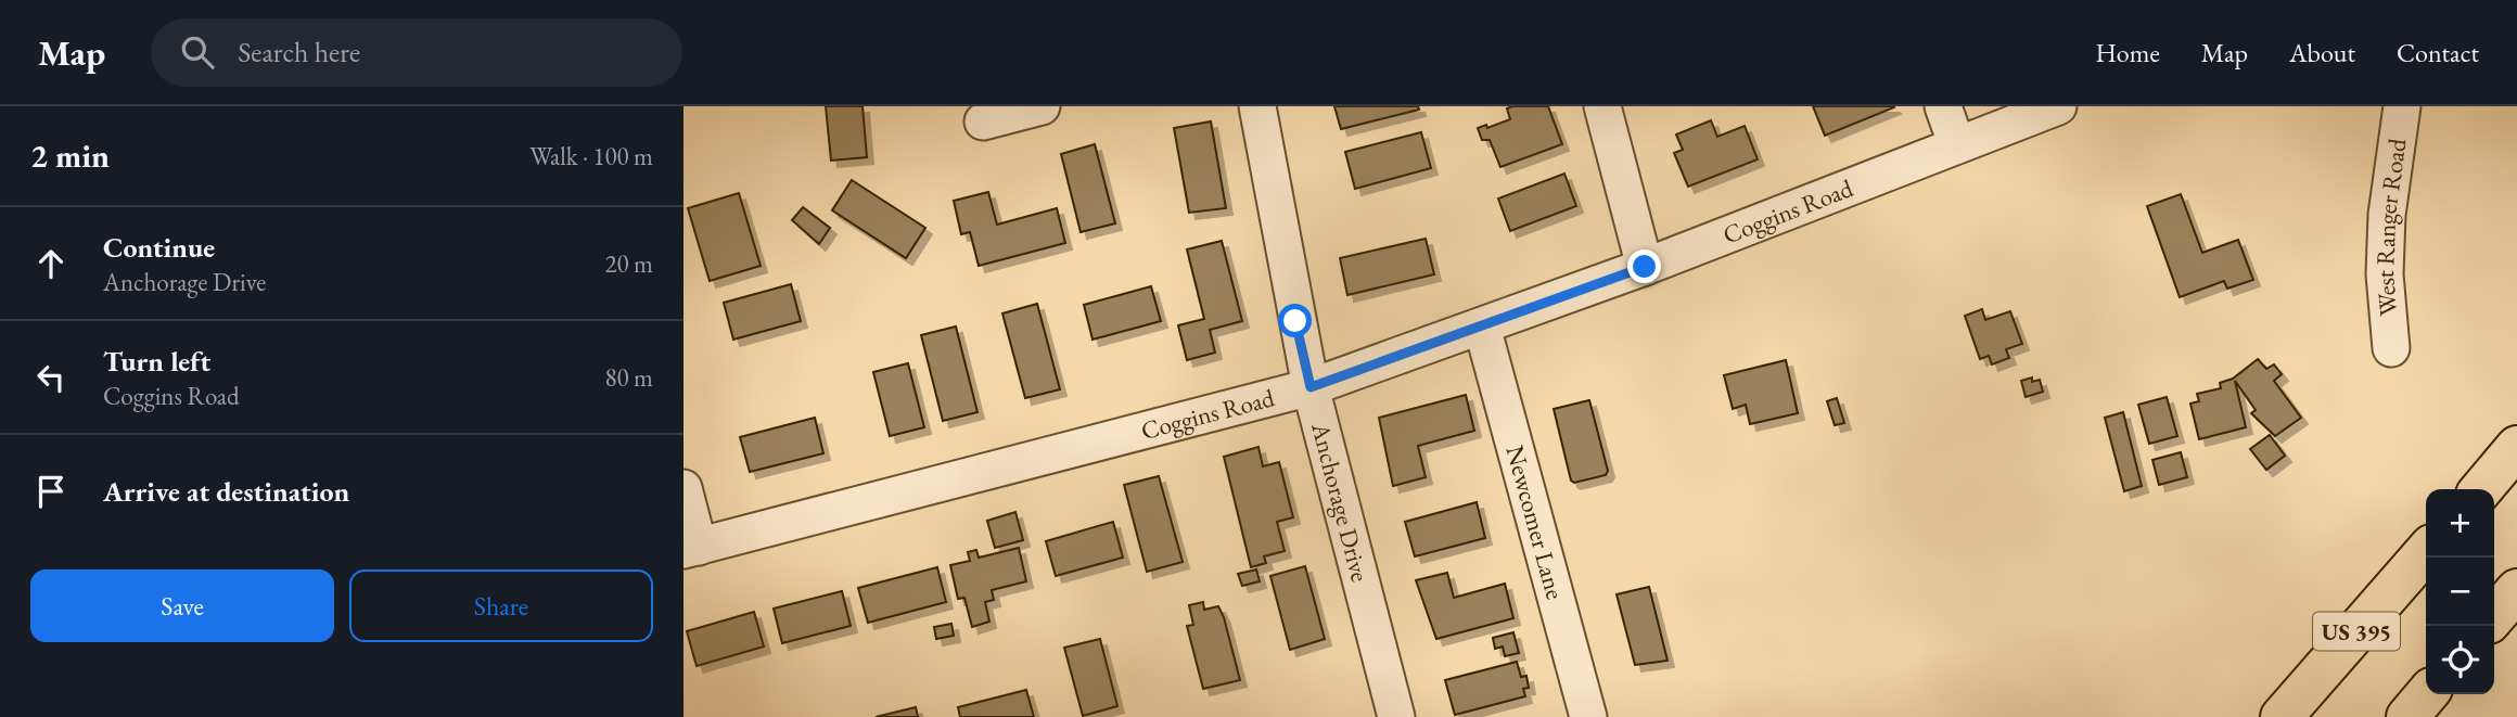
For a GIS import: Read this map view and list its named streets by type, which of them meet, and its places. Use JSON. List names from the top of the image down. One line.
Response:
{"streets":{"highway":["US 395"],"street":["Coggins Road","West Ranger Road","Anchorage Drive","Newcomer Lane"]},"crossings":[["Coggins Road","Anchorage Drive"],["Coggins Road","Newcomer Lane"]],"page":{"header":"Map","search":"Search here","nav":["Home","Map","About","Contact"],"heading":["2 min","Walk · 100 m"],"list":[["Continue","Anchorage Drive","20 m"],["Turn left","Coggins Road","80 m"],"Arrive at destination"],"map_buttons":["+","−"],"buttons":["Save","Share"]}}
